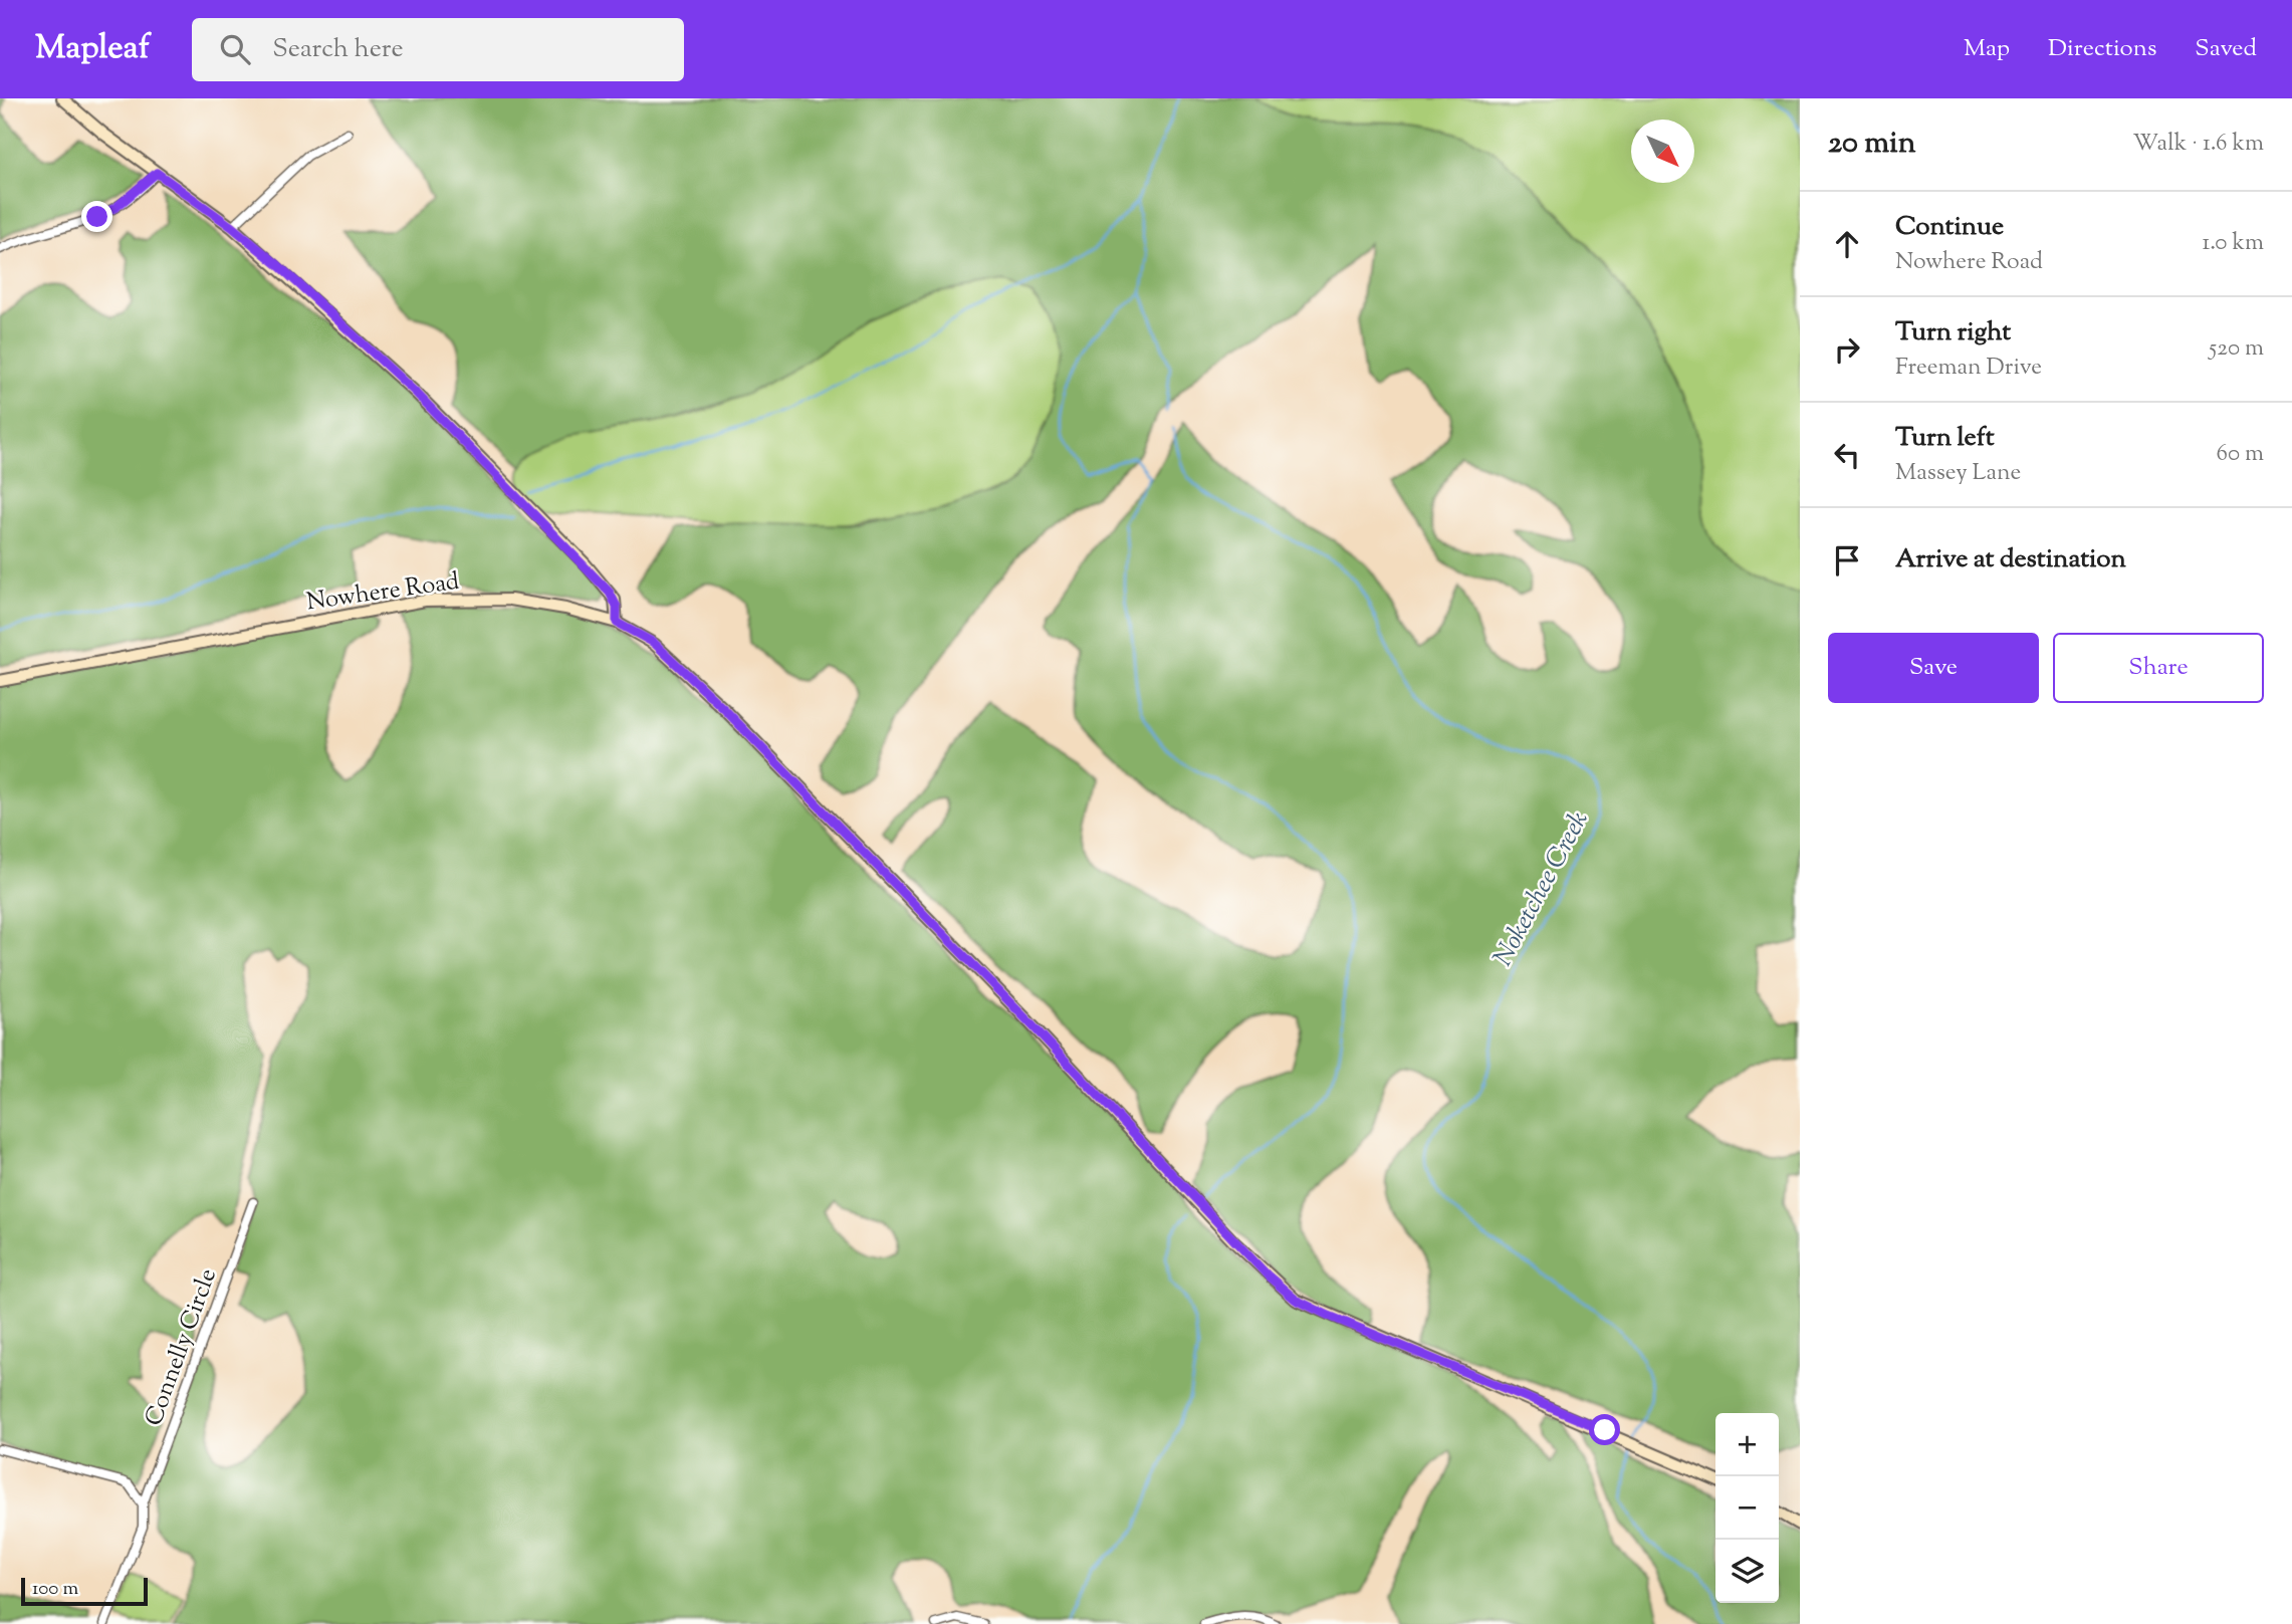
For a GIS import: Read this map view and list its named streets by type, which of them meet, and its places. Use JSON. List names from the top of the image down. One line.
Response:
{"streets":{"street":["Nowhere Road","Connelly Circle"]},"water":["Noketchee Creek"],"scale_bar":"100 m","north":"bottom right","page":{"header":"Mapleaf","search":"Search here","nav":["Map","Directions","Saved"],"heading":["20 min","Walk · 1.6 km"],"list":[["Continue","Nowhere Road","1.0 km"],["Turn right","Freeman Drive","520 m"],["Turn left","Massey Lane","60 m"],"Arrive at destination"],"buttons":["Save","Share"],"map_buttons":["+","−"],"scale":"100 m"}}
